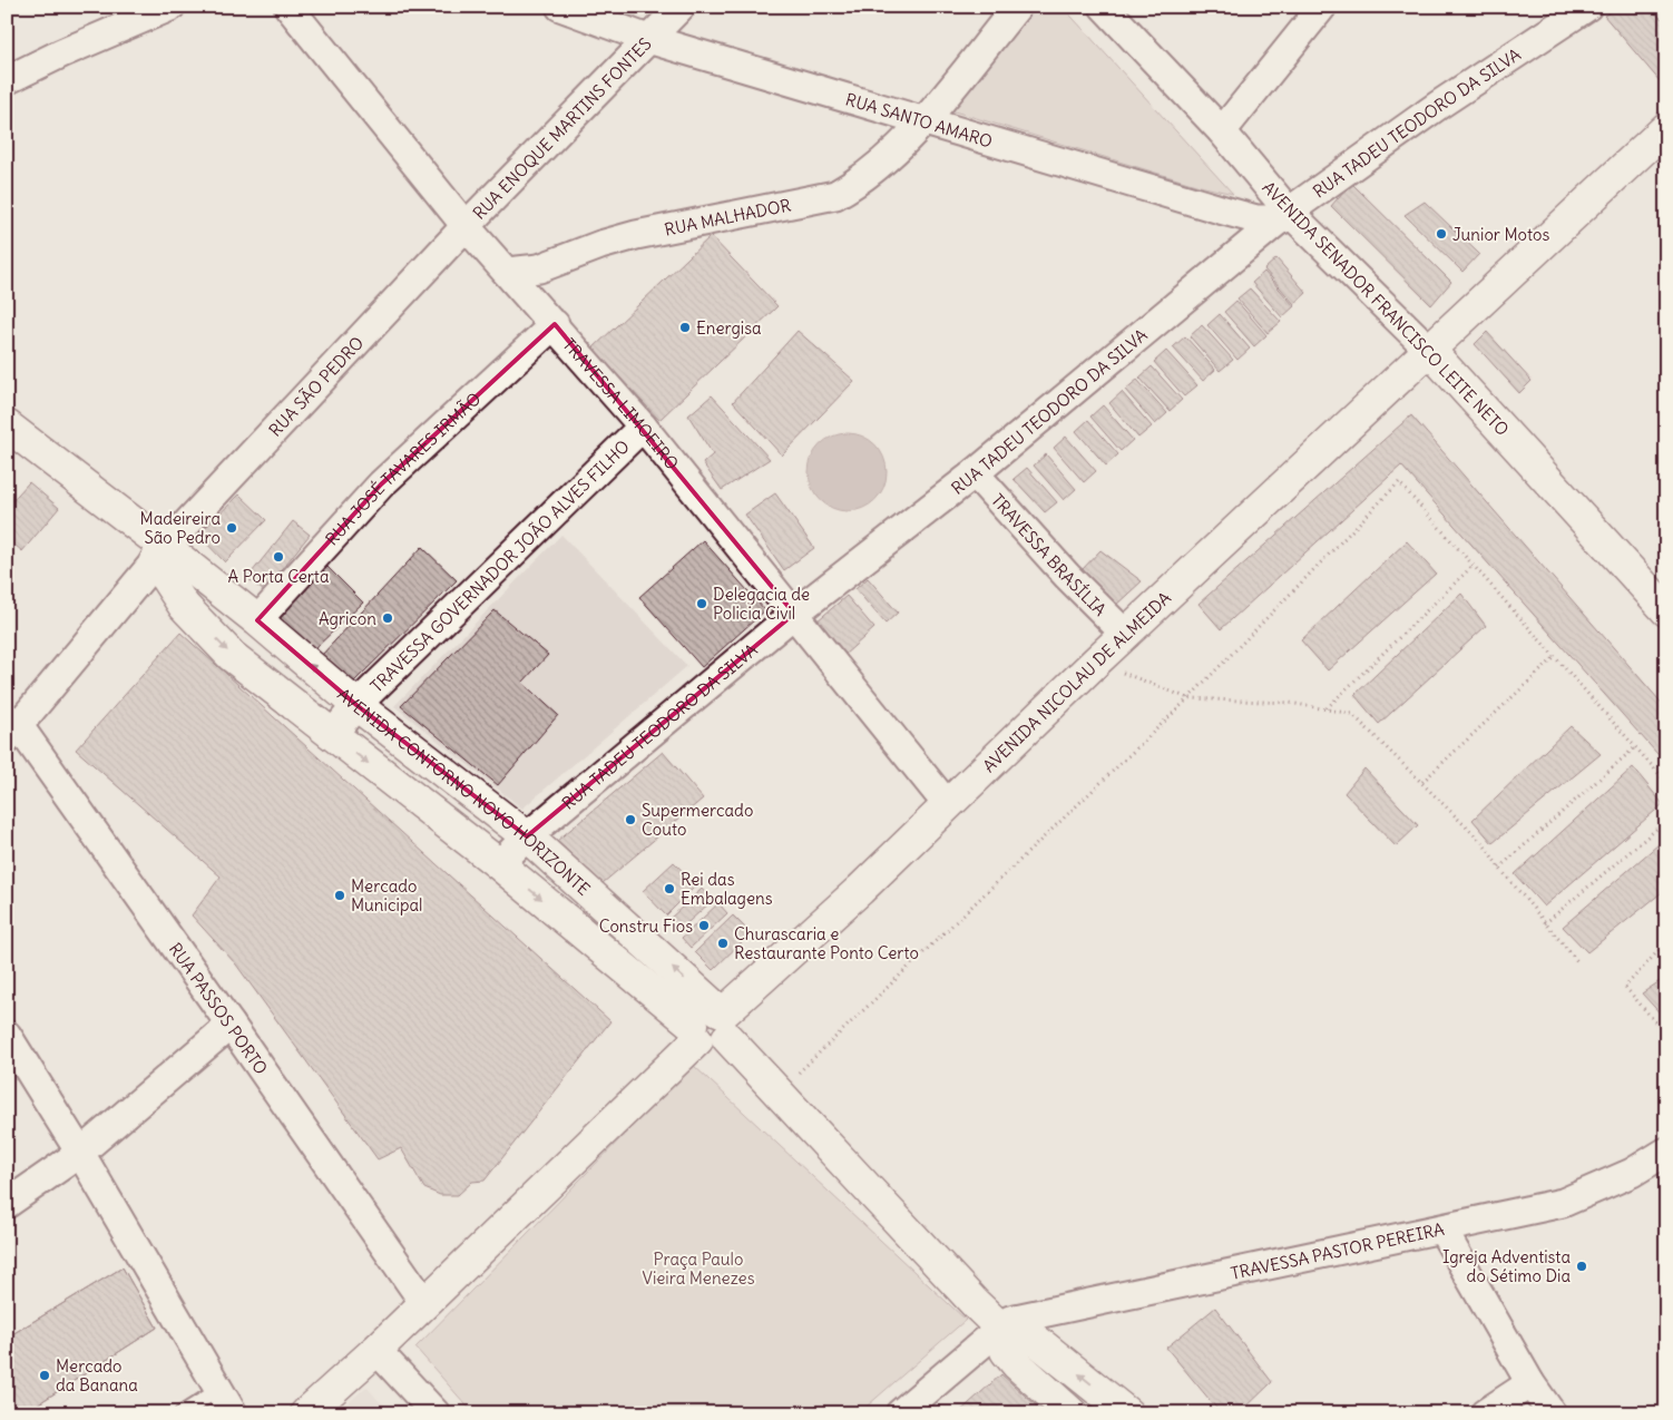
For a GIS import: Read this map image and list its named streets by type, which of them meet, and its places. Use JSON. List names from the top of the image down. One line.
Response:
{"streets":{"main road":["AVENIDA SENADOR FRANCISCO LEITE NETO","AVENIDA NICOLAU DE ALMEIDA","AVENIDA CONTORNO NOVO HORIZONTE"],"street":["RUA SANTO AMARO","RUA TADEU TEODORO DA SILVA","RUA ENOQUE MARTINS FONTES","RUA MALHADOR","RUA SÃO PEDRO","TRAVESSA LIMOEIRO","RUA JOSÉ TAVARES IRMÃO","TRAVESSA BRASÍLIA","TRAVESSA GOVERNADOR JOÃO ALVES FILHO","RUA PASSOS PORTO","TRAVESSA PASTOR PEREIRA"]},"crossings":[["RUA SANTO AMARO","RUA TADEU TEODORO DA SILVA"],["RUA SANTO AMARO","RUA ENOQUE MARTINS FONTES"],["RUA SANTO AMARO","RUA MALHADOR"],["RUA SANTO AMARO","AVENIDA SENADOR FRANCISCO LEITE NETO"],["RUA TADEU TEODORO DA SILVA","AVENIDA SENADOR FRANCISCO LEITE NETO"],["RUA TADEU TEODORO DA SILVA","TRAVESSA LIMOEIRO"],["RUA TADEU TEODORO DA SILVA","TRAVESSA BRASÍLIA"],["RUA TADEU TEODORO DA SILVA","AVENIDA CONTORNO NOVO HORIZONTE"],["RUA ENOQUE MARTINS FONTES","RUA SÃO PEDRO"],["RUA ENOQUE MARTINS FONTES","TRAVESSA LIMOEIRO"],["RUA MALHADOR","TRAVESSA LIMOEIRO"],["AVENIDA SENADOR FRANCISCO LEITE NETO","AVENIDA NICOLAU DE ALMEIDA"],["RUA SÃO PEDRO","TRAVESSA LIMOEIRO"],["RUA SÃO PEDRO","AVENIDA CONTORNO NOVO HORIZONTE"],["RUA SÃO PEDRO","RUA PASSOS PORTO"],["TRAVESSA LIMOEIRO","RUA JOSÉ TAVARES IRMÃO"],["TRAVESSA LIMOEIRO","TRAVESSA GOVERNADOR JOÃO ALVES FILHO"],["TRAVESSA LIMOEIRO","AVENIDA NICOLAU DE ALMEIDA"],["RUA JOSÉ TAVARES IRMÃO","AVENIDA CONTORNO NOVO HORIZONTE"],["TRAVESSA BRASÍLIA","AVENIDA NICOLAU DE ALMEIDA"],["TRAVESSA GOVERNADOR JOÃO ALVES FILHO","AVENIDA CONTORNO NOVO HORIZONTE"],["AVENIDA NICOLAU DE ALMEIDA","AVENIDA CONTORNO NOVO HORIZONTE"]],"parks":["Praça Paulo Vieira Menezes"],"places":["Junior Motos","Energisa","Madeireira São Pedro","A Porta Certa","Delegacia de Policia Civil","Agricon","Supermercado Couto","Rei das Embalagens","Mercado Municipal","Constru Fios","Churascaria e Restaurante Ponto Certo","Igreja Adventista do Sétimo Dia","Mercado da Banana"]}
